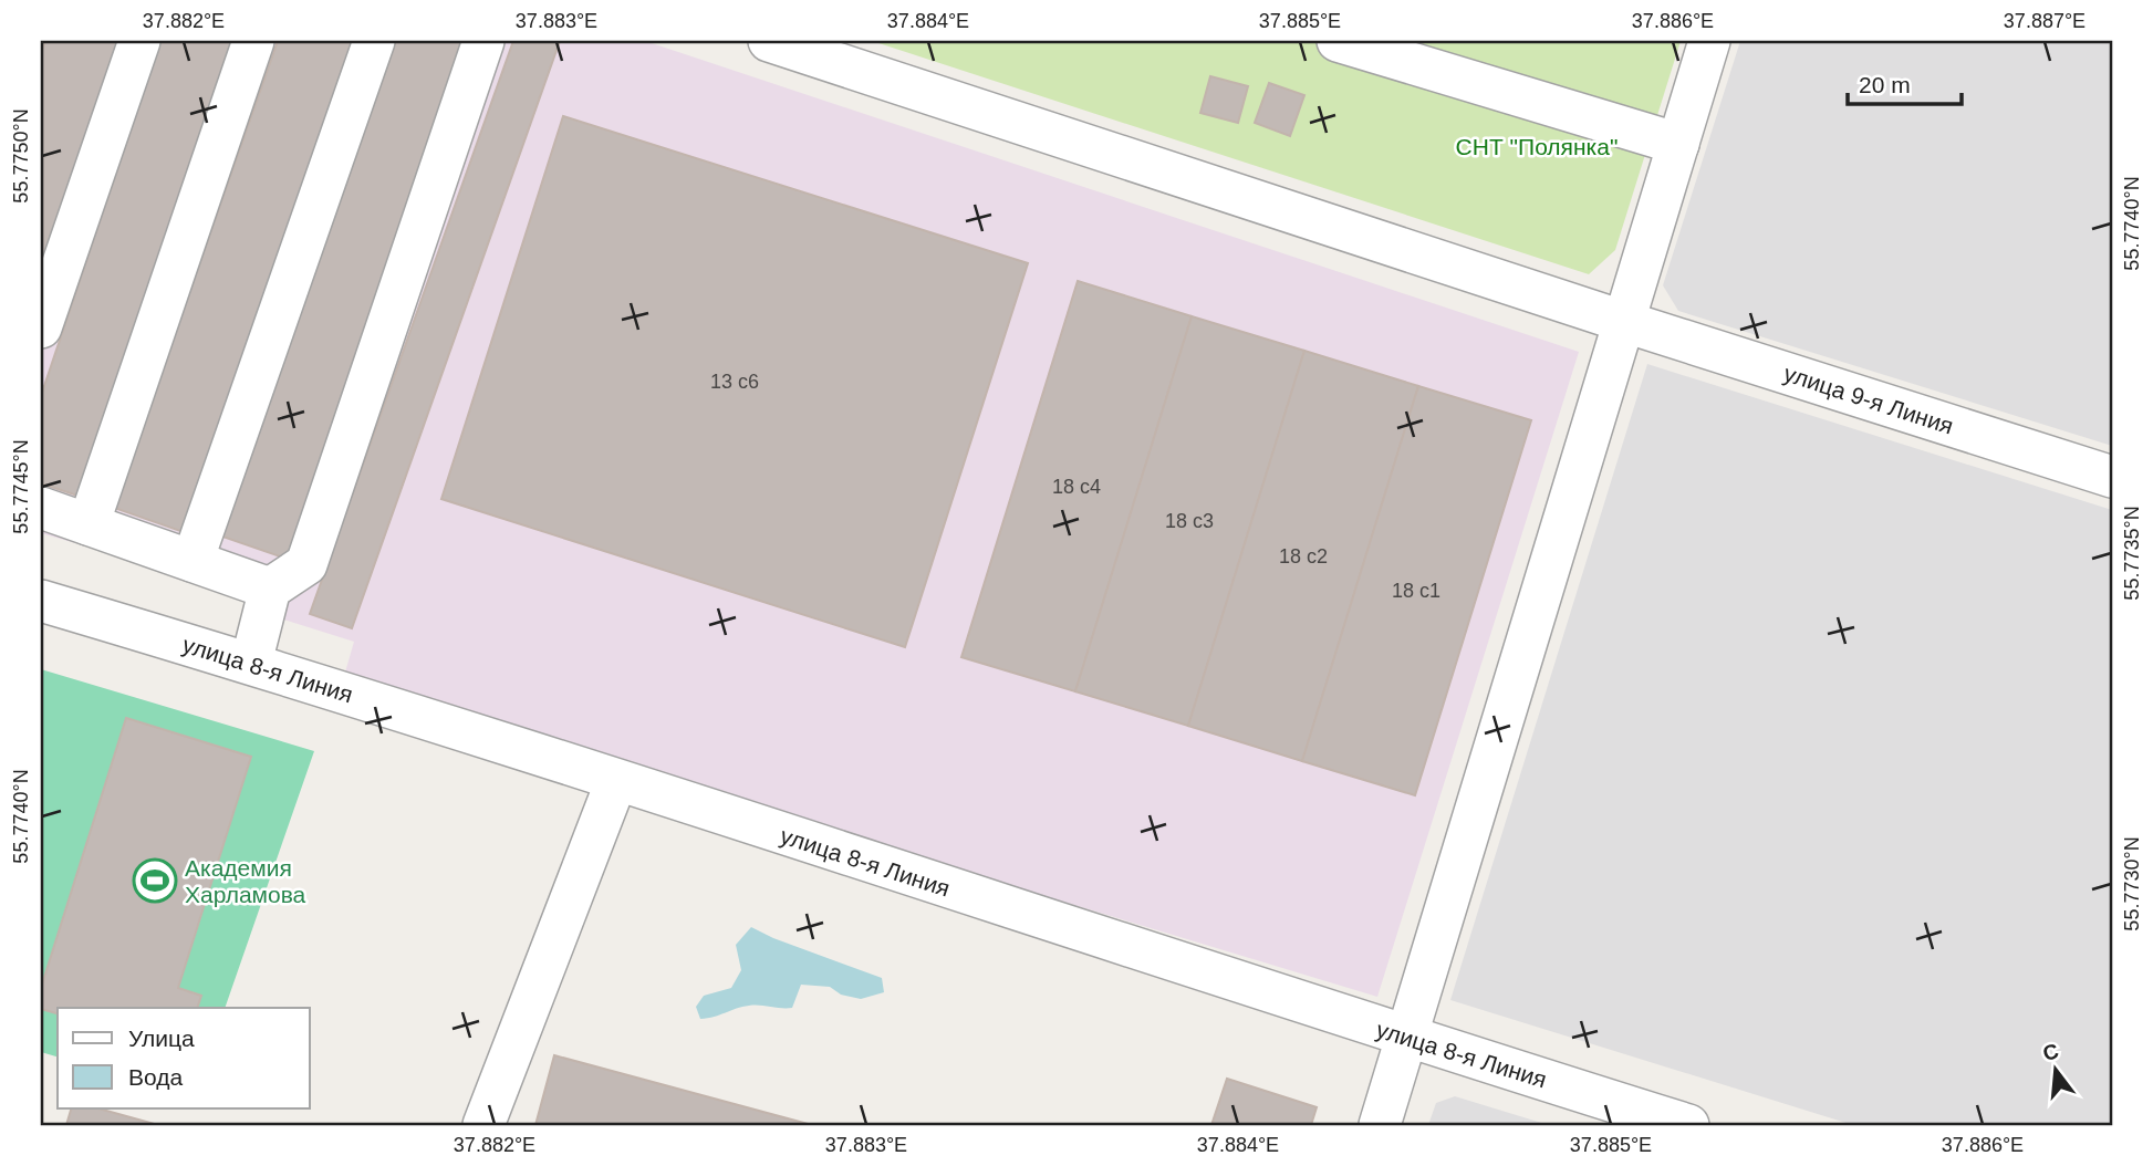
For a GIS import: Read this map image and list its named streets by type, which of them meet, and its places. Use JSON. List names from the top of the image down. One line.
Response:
{"streets":{"street":["улица 9-я Линия","улица 8-я Линия"]},"parks":["СНТ \"Полянка\""],"places":{"sports":["Академия Харламова"]},"house_numbers":["13 с6","18 с4","18 с3","18 с2","18 с1"],"legend":["Улица","Вода"],"scale_bar":"20 m","north":"top","coordinates":["37.882°E","37.883°E","37.884°E","37.885°E","37.886°E","37.887°E","55.7750°N","55.7740°N","55.7745°N","55.7735°N","55.7730°N"]}
